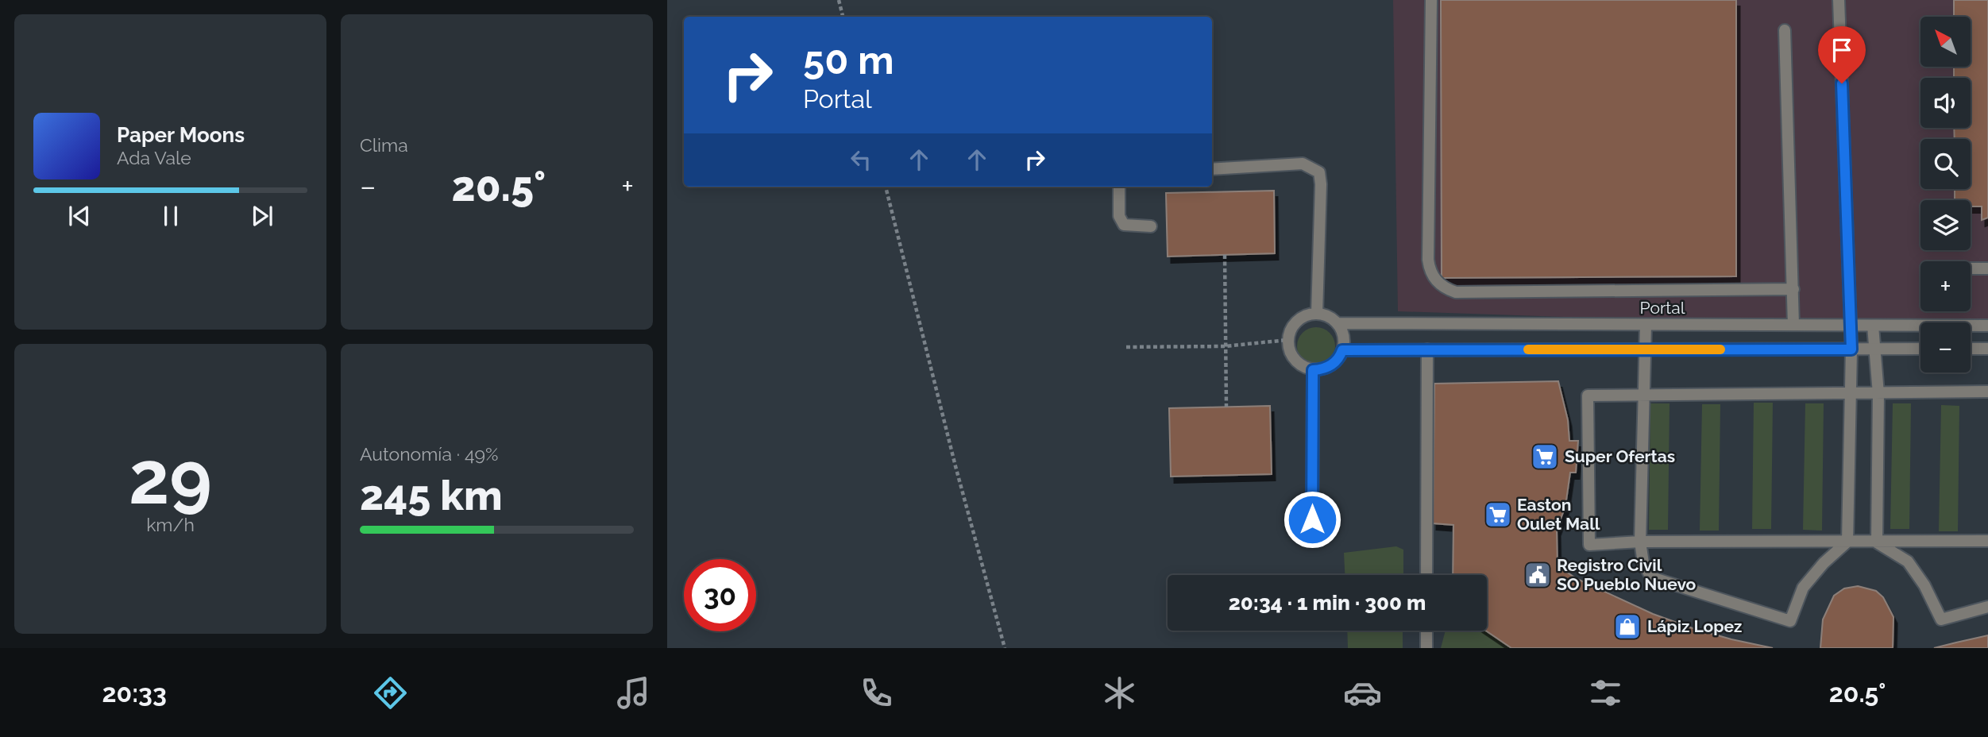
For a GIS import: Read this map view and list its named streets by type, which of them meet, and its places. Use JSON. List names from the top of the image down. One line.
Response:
{"streets":{"street":["Portal"]},"places":{"supermarket":["Super Ofertas","Easton Oulet Mall"],"public building":["Registro Civil SO Pueblo Nuevo"],"shop":["Lápiz Lopez"]},"north":"top left","page":{"tile":["Clima",["29","km/h"],["Autonomía · 49%","245 km"]],"map_buttons":["+","−"],"turn":["50 m","Portal"],"song":["Paper Moons","Ada Vale"],"heat":["−","20.5°","+"],"limit":"30","trip":"20:34 · 1 min · 300 m","tabs":["20:33","20.5°"]}}
